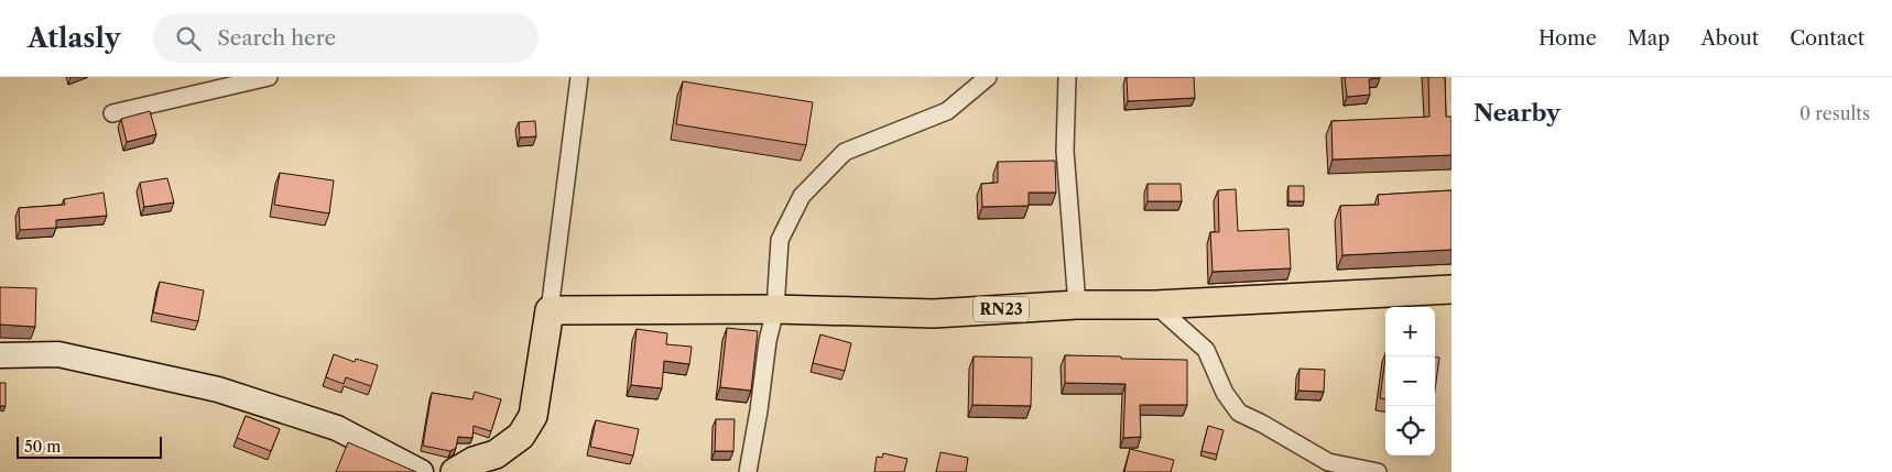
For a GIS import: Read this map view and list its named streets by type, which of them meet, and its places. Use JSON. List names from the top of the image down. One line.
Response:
{"streets":{"main road":["RN23"]},"scale_bar":"50 m","page":{"header":"Atlasly","search":"Search here","nav":["Home","Map","About","Contact"],"heading":["Nearby","0 results"],"map_buttons":["+","−"],"scale":"50 m"}}
